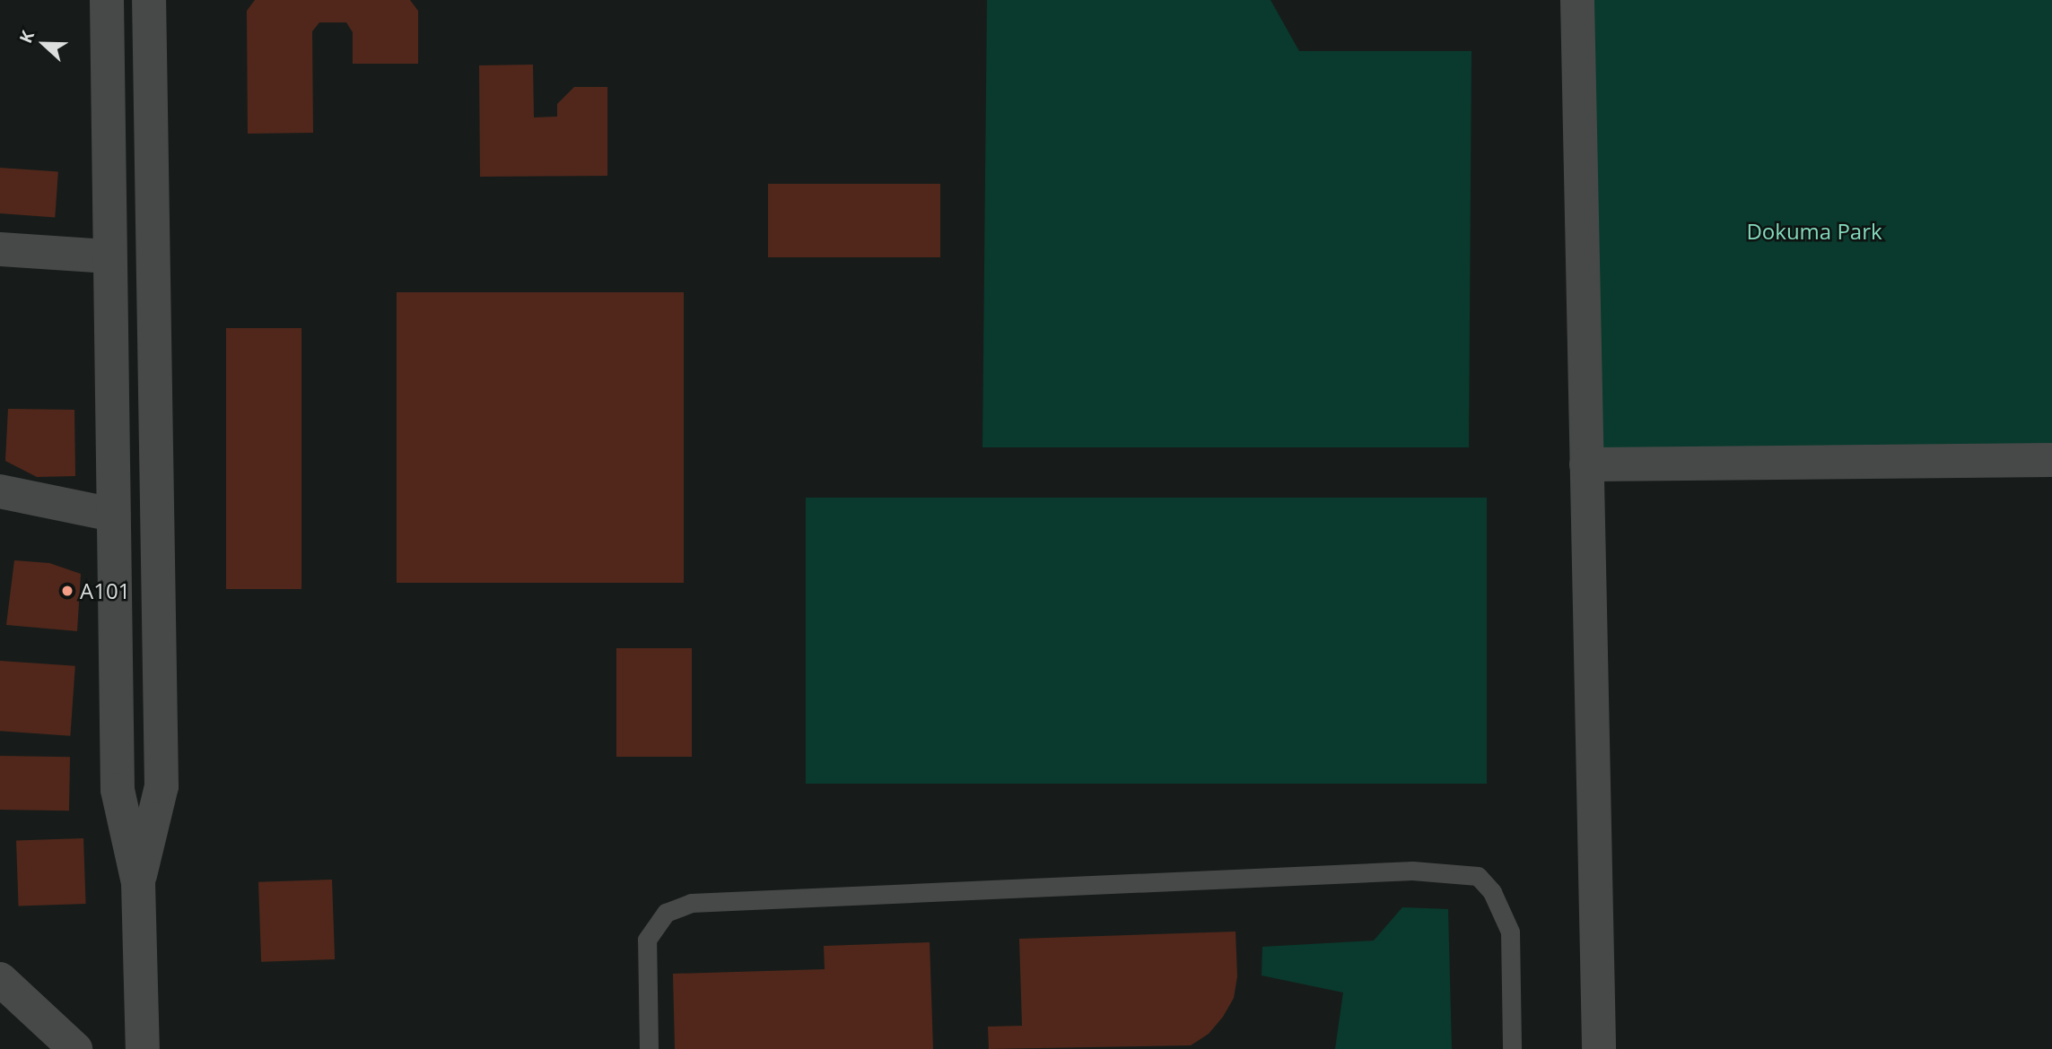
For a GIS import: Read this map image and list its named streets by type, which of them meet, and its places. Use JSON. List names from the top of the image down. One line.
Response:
{"parks":["Dokuma Park"],"places":["A101"],"north":"left"}
